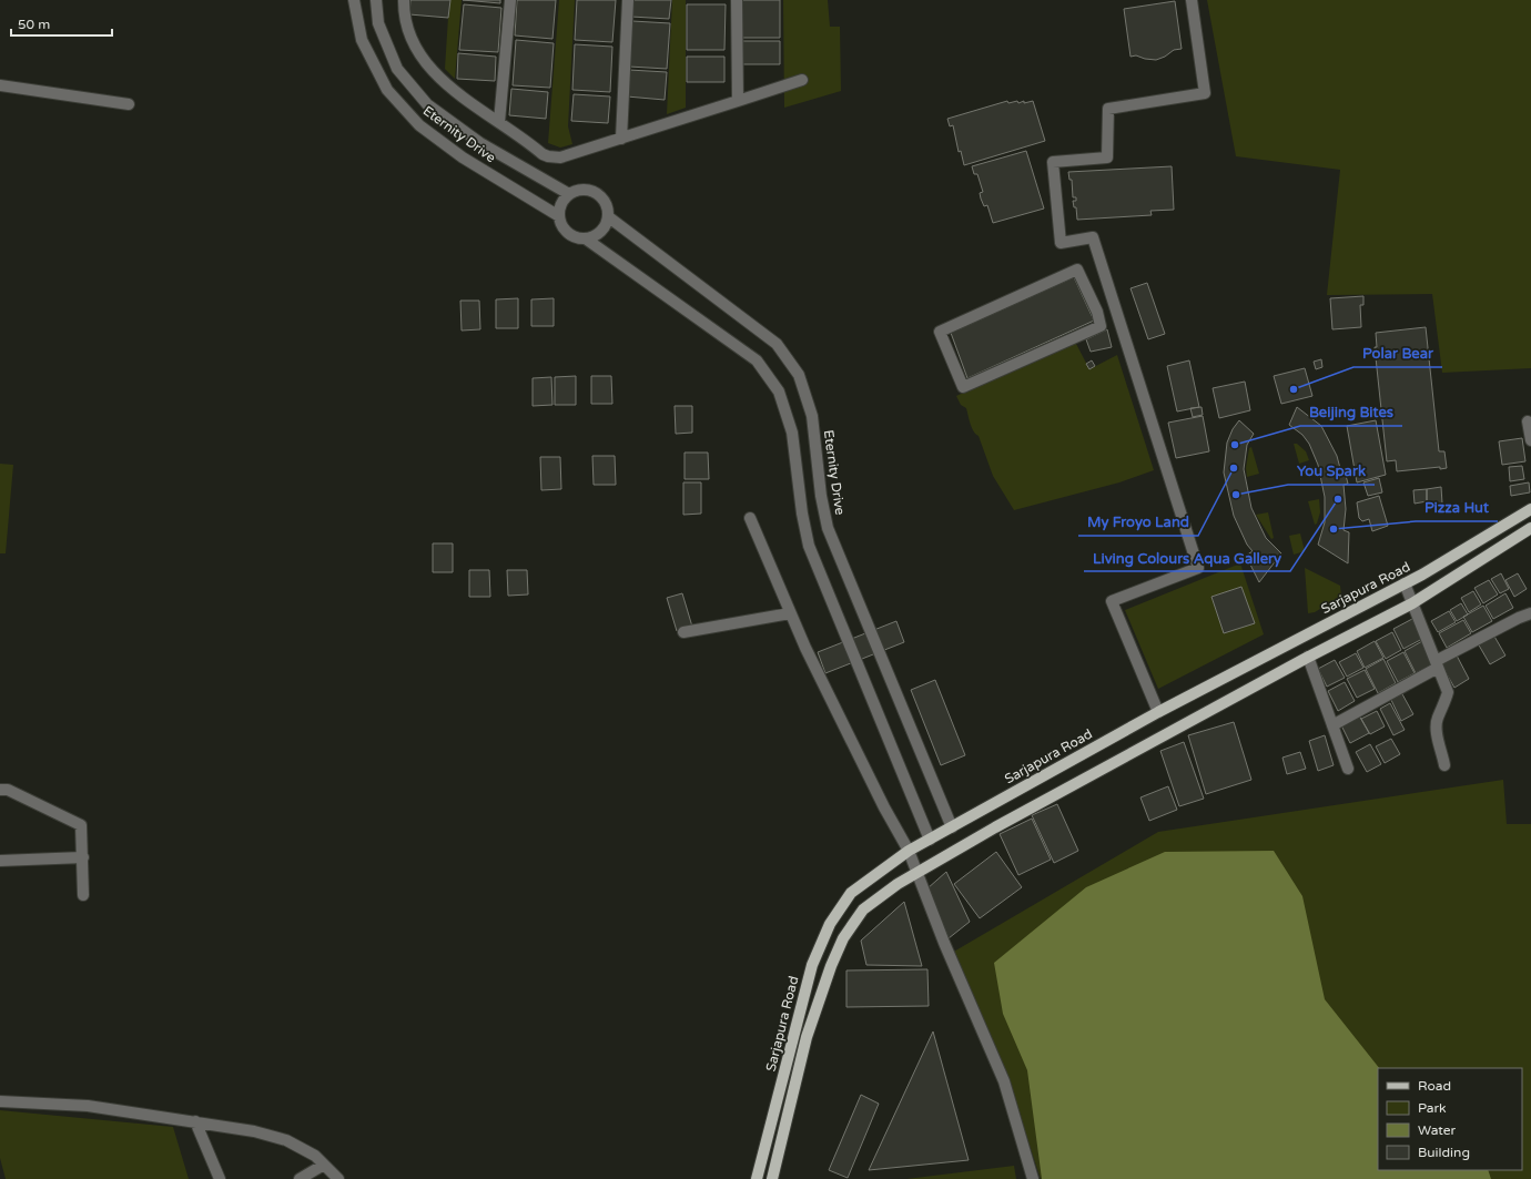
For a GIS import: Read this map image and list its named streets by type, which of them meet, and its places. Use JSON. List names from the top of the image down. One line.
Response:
{"streets":{"main road":["Sarjapura Road"],"street":["Eternity Drive"]},"crossings":[["Eternity Drive","Sarjapura Road"]],"places":["Polar Bear","Beijing Bites","My Froyo Land","You Spark","Living Colours Aqua Gallery","Pizza Hut"],"legend":["Road","Park","Water","Building"],"scale_bar":"50 m"}
